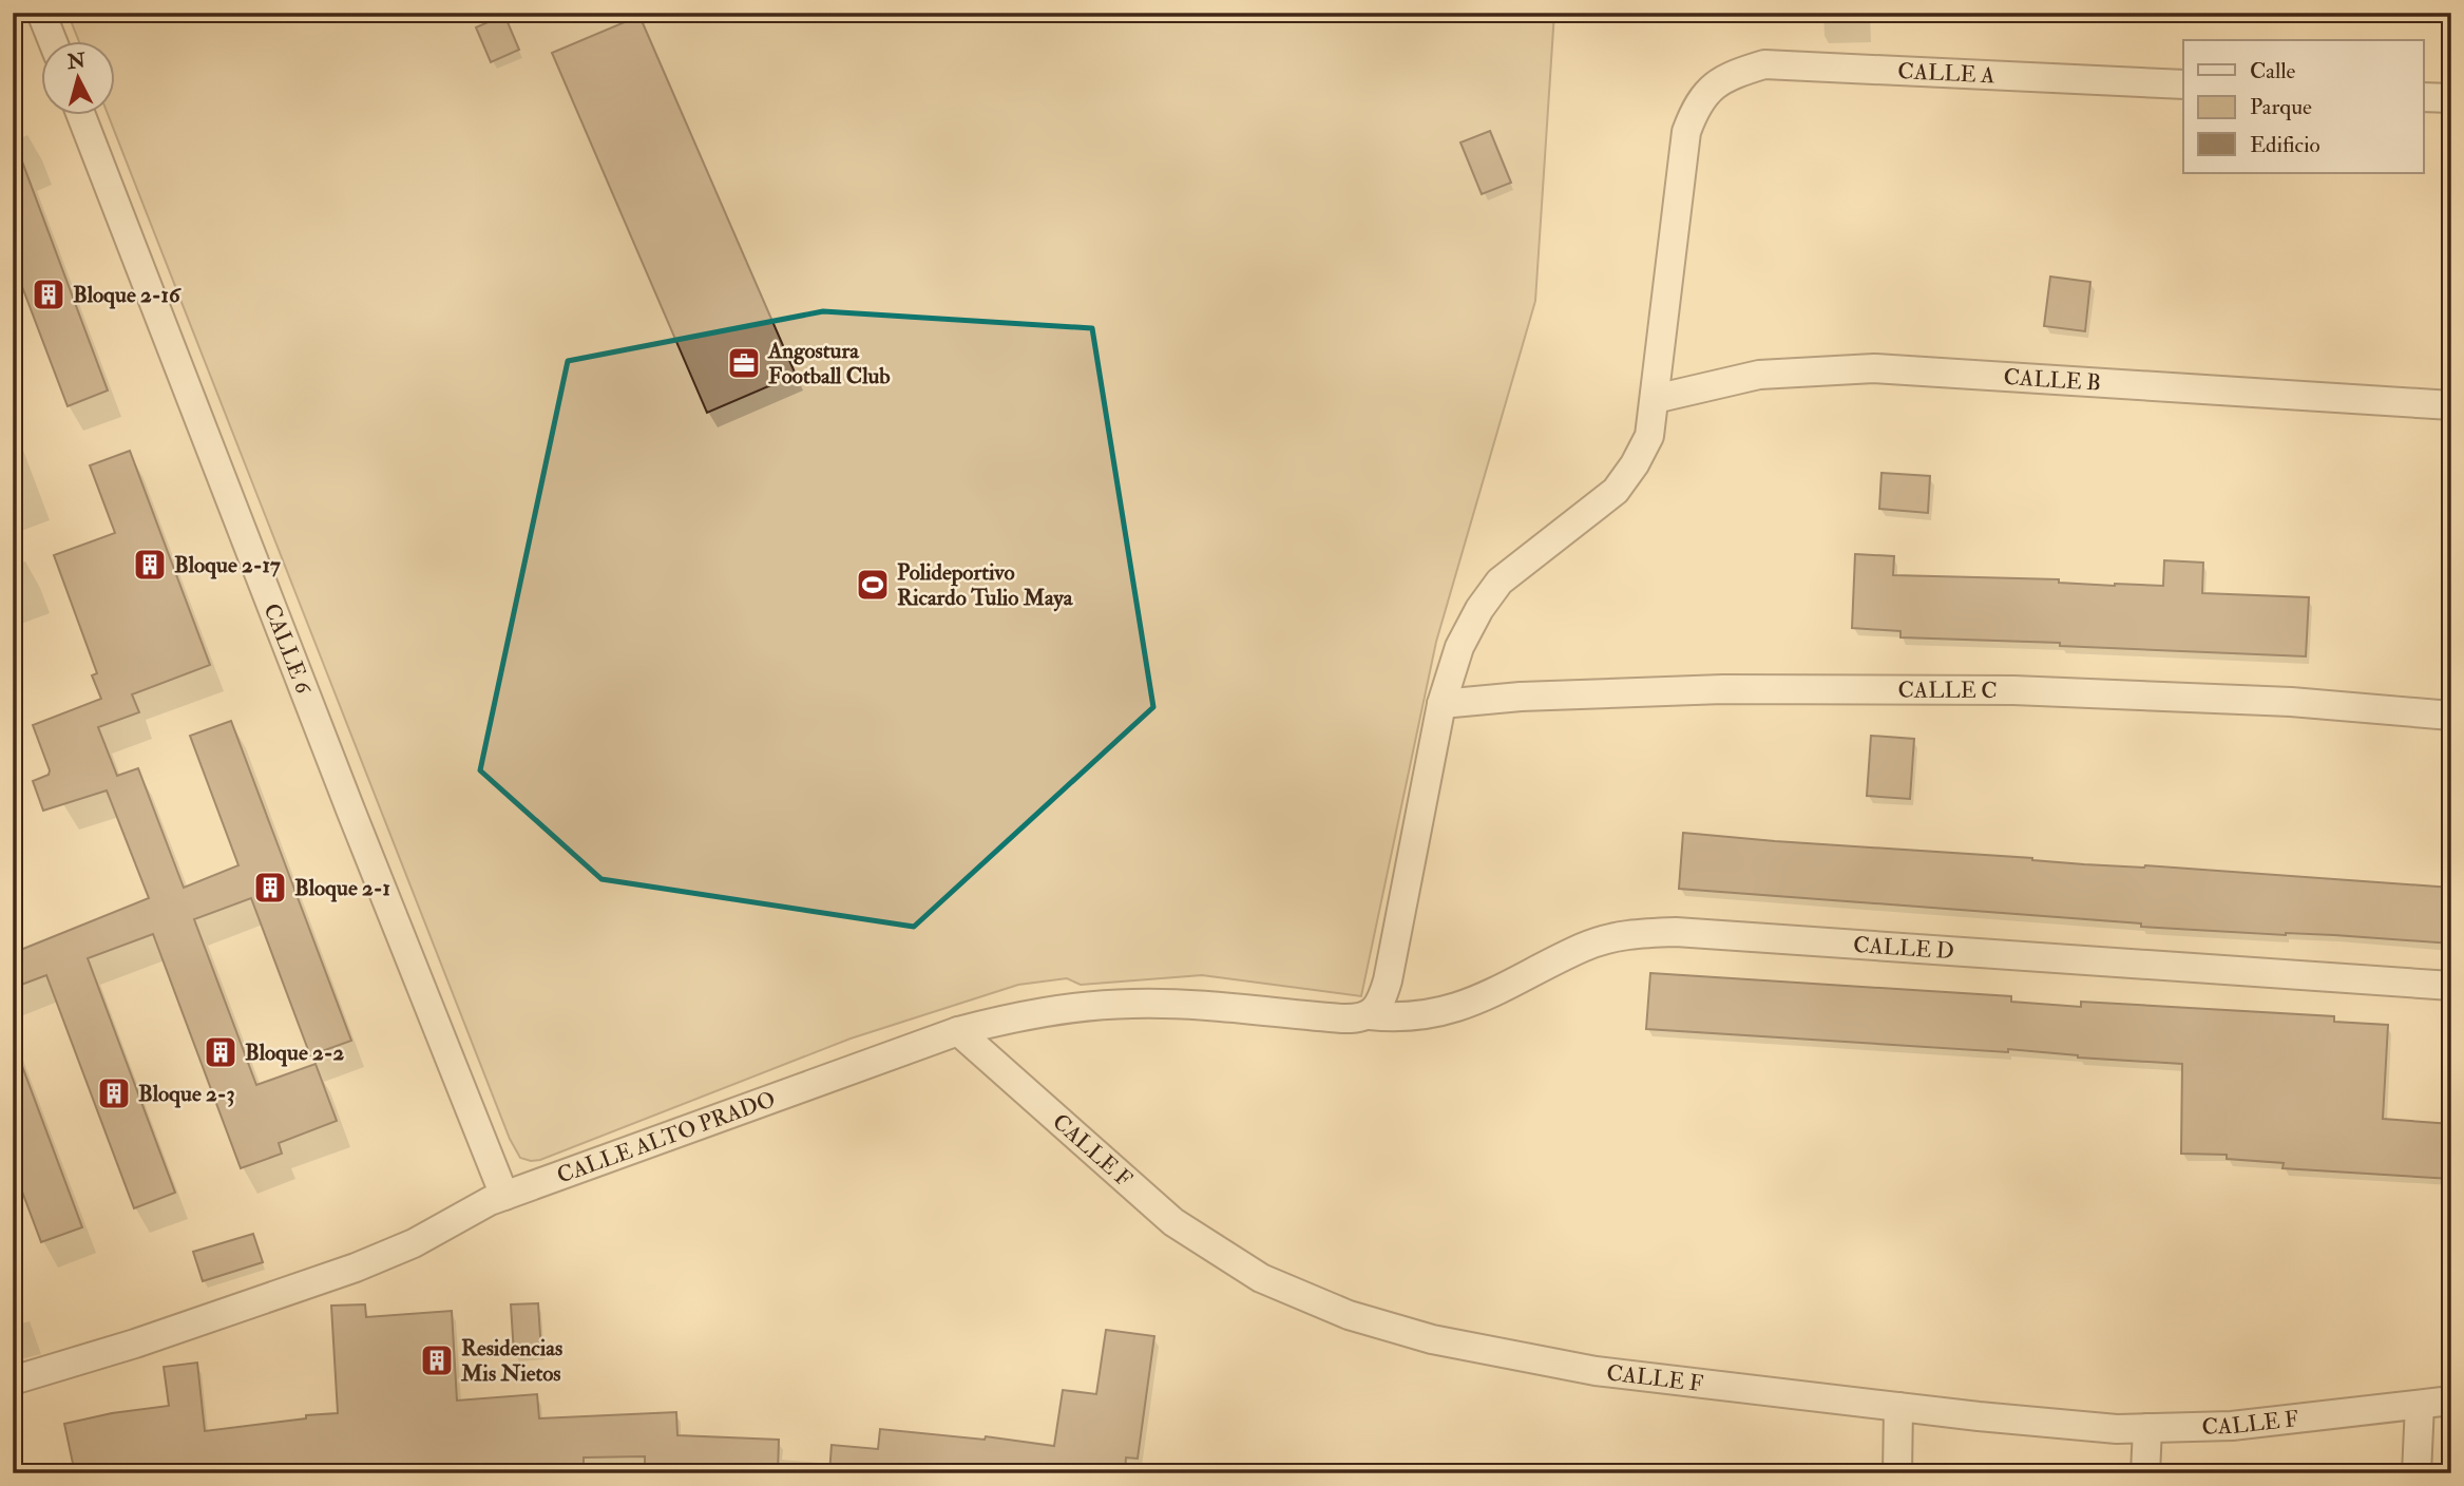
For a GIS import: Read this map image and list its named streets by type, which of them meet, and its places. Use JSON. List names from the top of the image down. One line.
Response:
{"streets":{"street":["CALLE A","CALLE B","CALLE 6","CALLE C","CALLE D","CALLE ALTO PRADO","CALLE F"]},"crossings":[["CALLE A","CALLE B"],["CALLE 6","CALLE ALTO PRADO"],["CALLE D","CALLE ALTO PRADO"],["CALLE ALTO PRADO","CALLE F"]],"places":{"building":["Bloque 2-16","Bloque 2-17","Bloque 2-1","Bloque 2-2","Bloque 2-3","Residencias Mis Nietos"],"office":["Angostura Football Club"],"sports":["Polideportivo Ricardo Tulio Maya"]},"legend":["Calle","Parque","Edificio"],"north":"top"}
